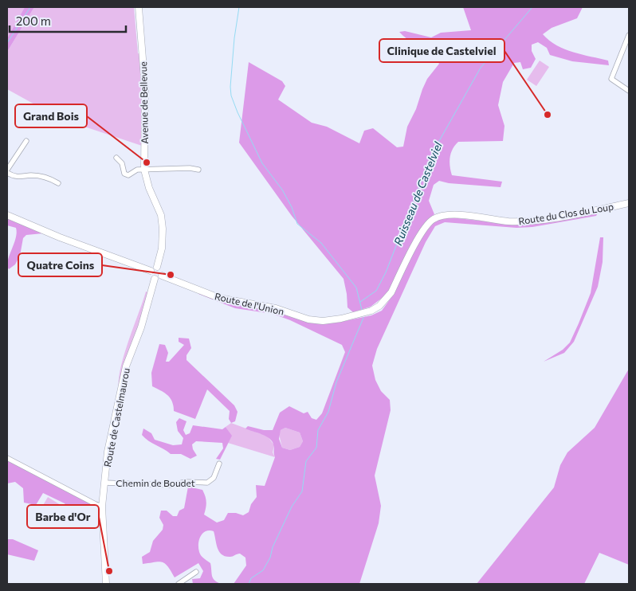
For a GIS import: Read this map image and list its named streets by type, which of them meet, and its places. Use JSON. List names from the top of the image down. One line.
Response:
{"streets":{"street":["Avenue de Bellevue","Route du Clos du Loup","Route de l'Union","Route de Castelmaurou","Chemin de Boudet"]},"crossings":[["Avenue de Bellevue","Route de l'Union"],["Avenue de Bellevue","Route de Castelmaurou"],["Route du Clos du Loup","Route de l'Union"],["Route de l'Union","Route de Castelmaurou"],["Route de Castelmaurou","Chemin de Boudet"]],"water":["Ruisseau de Castelviel"],"places":["Clinique de Castelviel","Grand Bois","Quatre Coins","Barbe d'Or"],"scale_bar":"200 m"}
